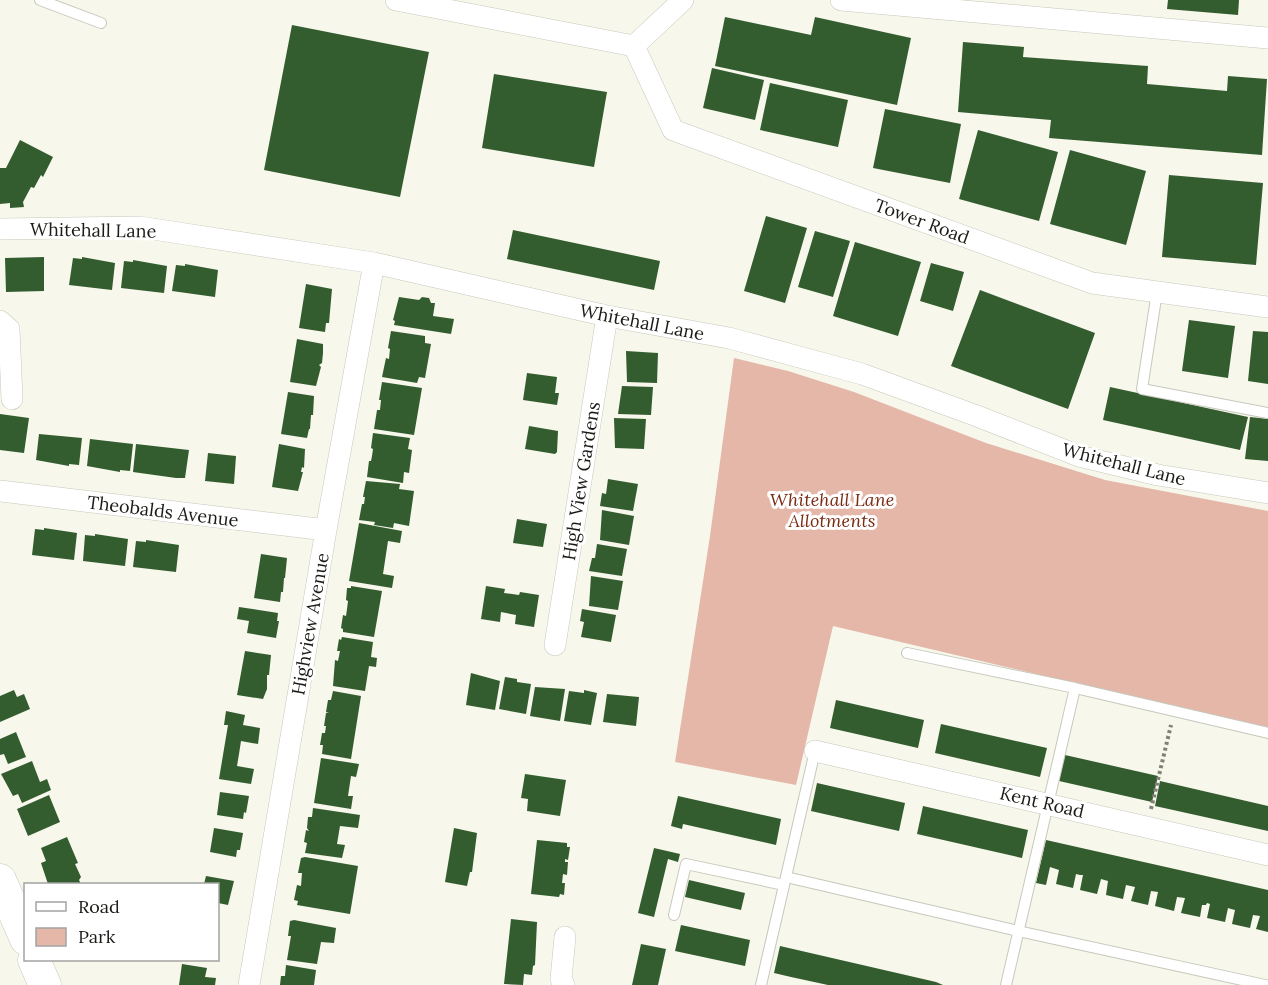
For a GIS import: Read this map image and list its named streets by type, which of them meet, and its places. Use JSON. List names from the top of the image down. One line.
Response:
{"streets":{"street":["Tower Road","Whitehall Lane","High View Gardens","Theobalds Avenue","Highview Avenue","Kent Road"]},"crossings":[["Whitehall Lane","High View Gardens"],["Whitehall Lane","Highview Avenue"],["Theobalds Avenue","Highview Avenue"]],"parks":["Whitehall Lane Allotments"],"legend":["Road","Park"]}
